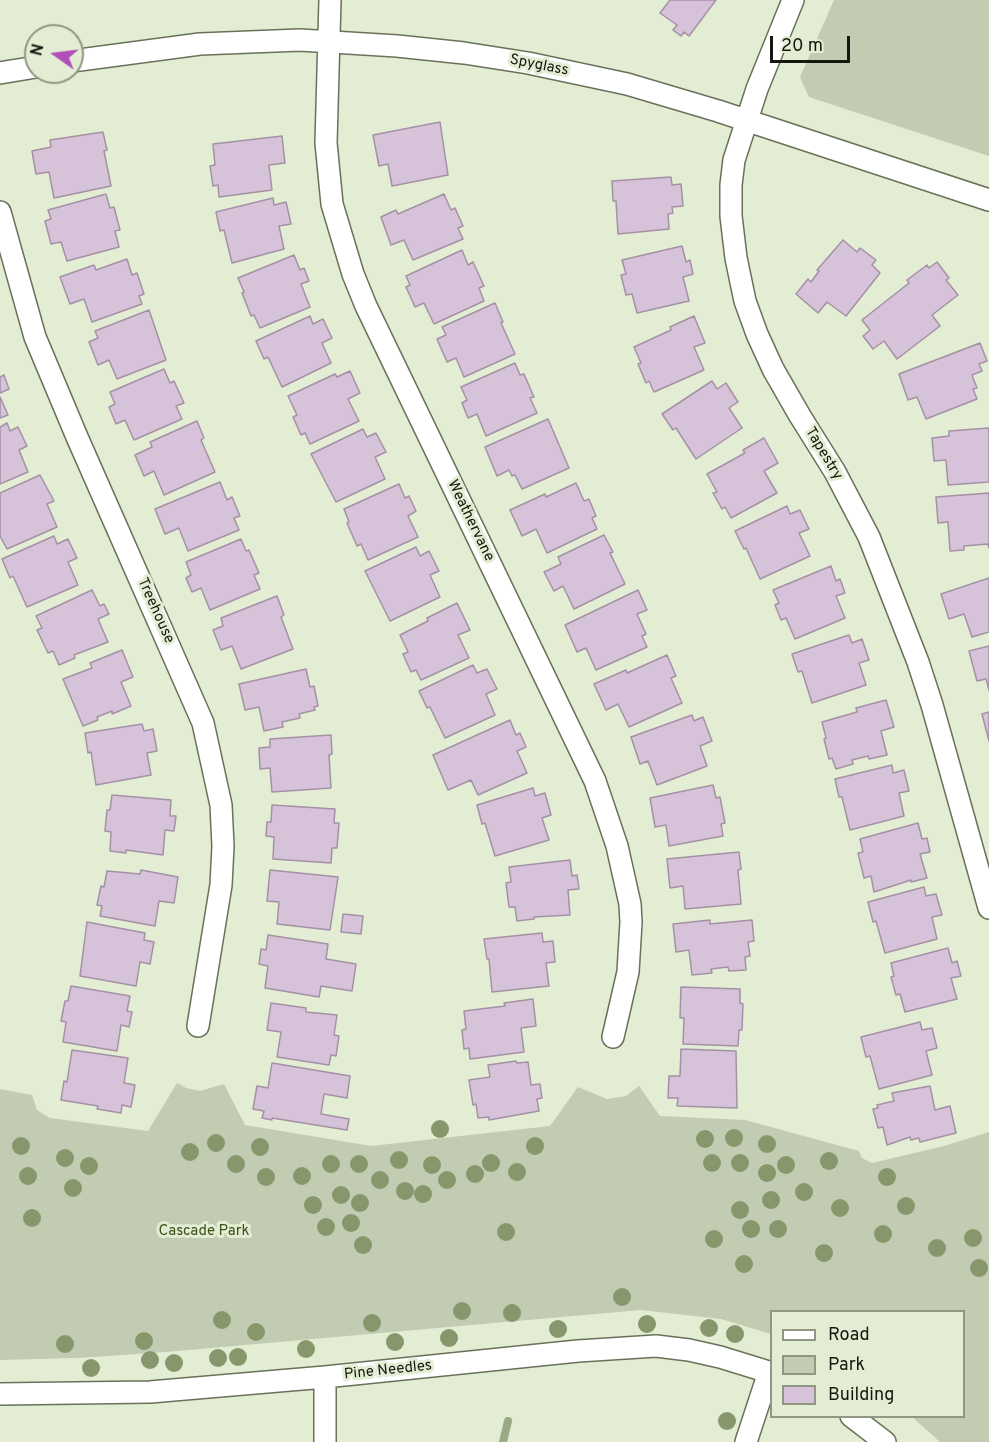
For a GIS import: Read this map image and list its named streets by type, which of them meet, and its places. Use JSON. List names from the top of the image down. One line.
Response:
{"streets":{"street":["Spyglass","Tapestry","Weathervane","Treehouse","Pine Needles"]},"crossings":[["Spyglass","Tapestry"],["Spyglass","Weathervane"]],"parks":["Cascade Park"],"legend":["Road","Park","Building"],"scale_bar":"20 m","north":"left"}
